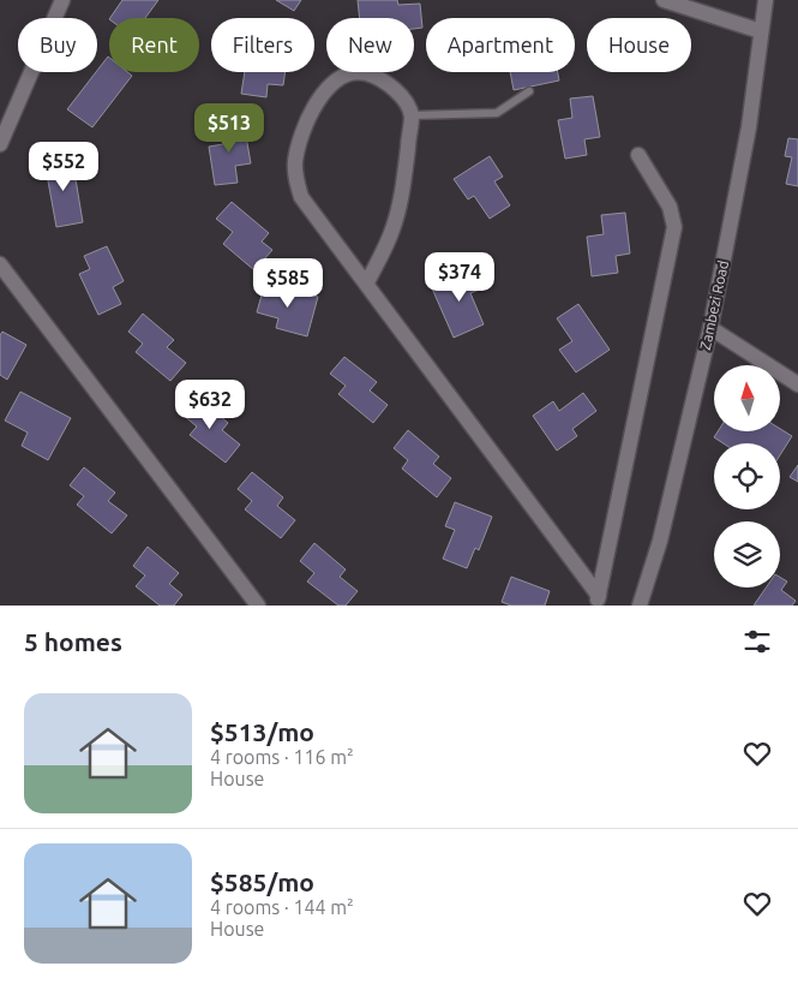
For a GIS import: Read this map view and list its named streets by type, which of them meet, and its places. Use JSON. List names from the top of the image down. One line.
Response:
{"streets":{"street":["Zambezi Road"]},"north":"top","page":{"chip":["Buy","Rent","Filters","New","Apartment","House"],"price":["$513","$552","$374","$585","$632"],"heading":"5 homes","list":[{"name":"$513/mo","note":"4 rooms · 116 m² · House"},{"name":"$585/mo","note":"4 rooms · 144 m² · House"}]}}
